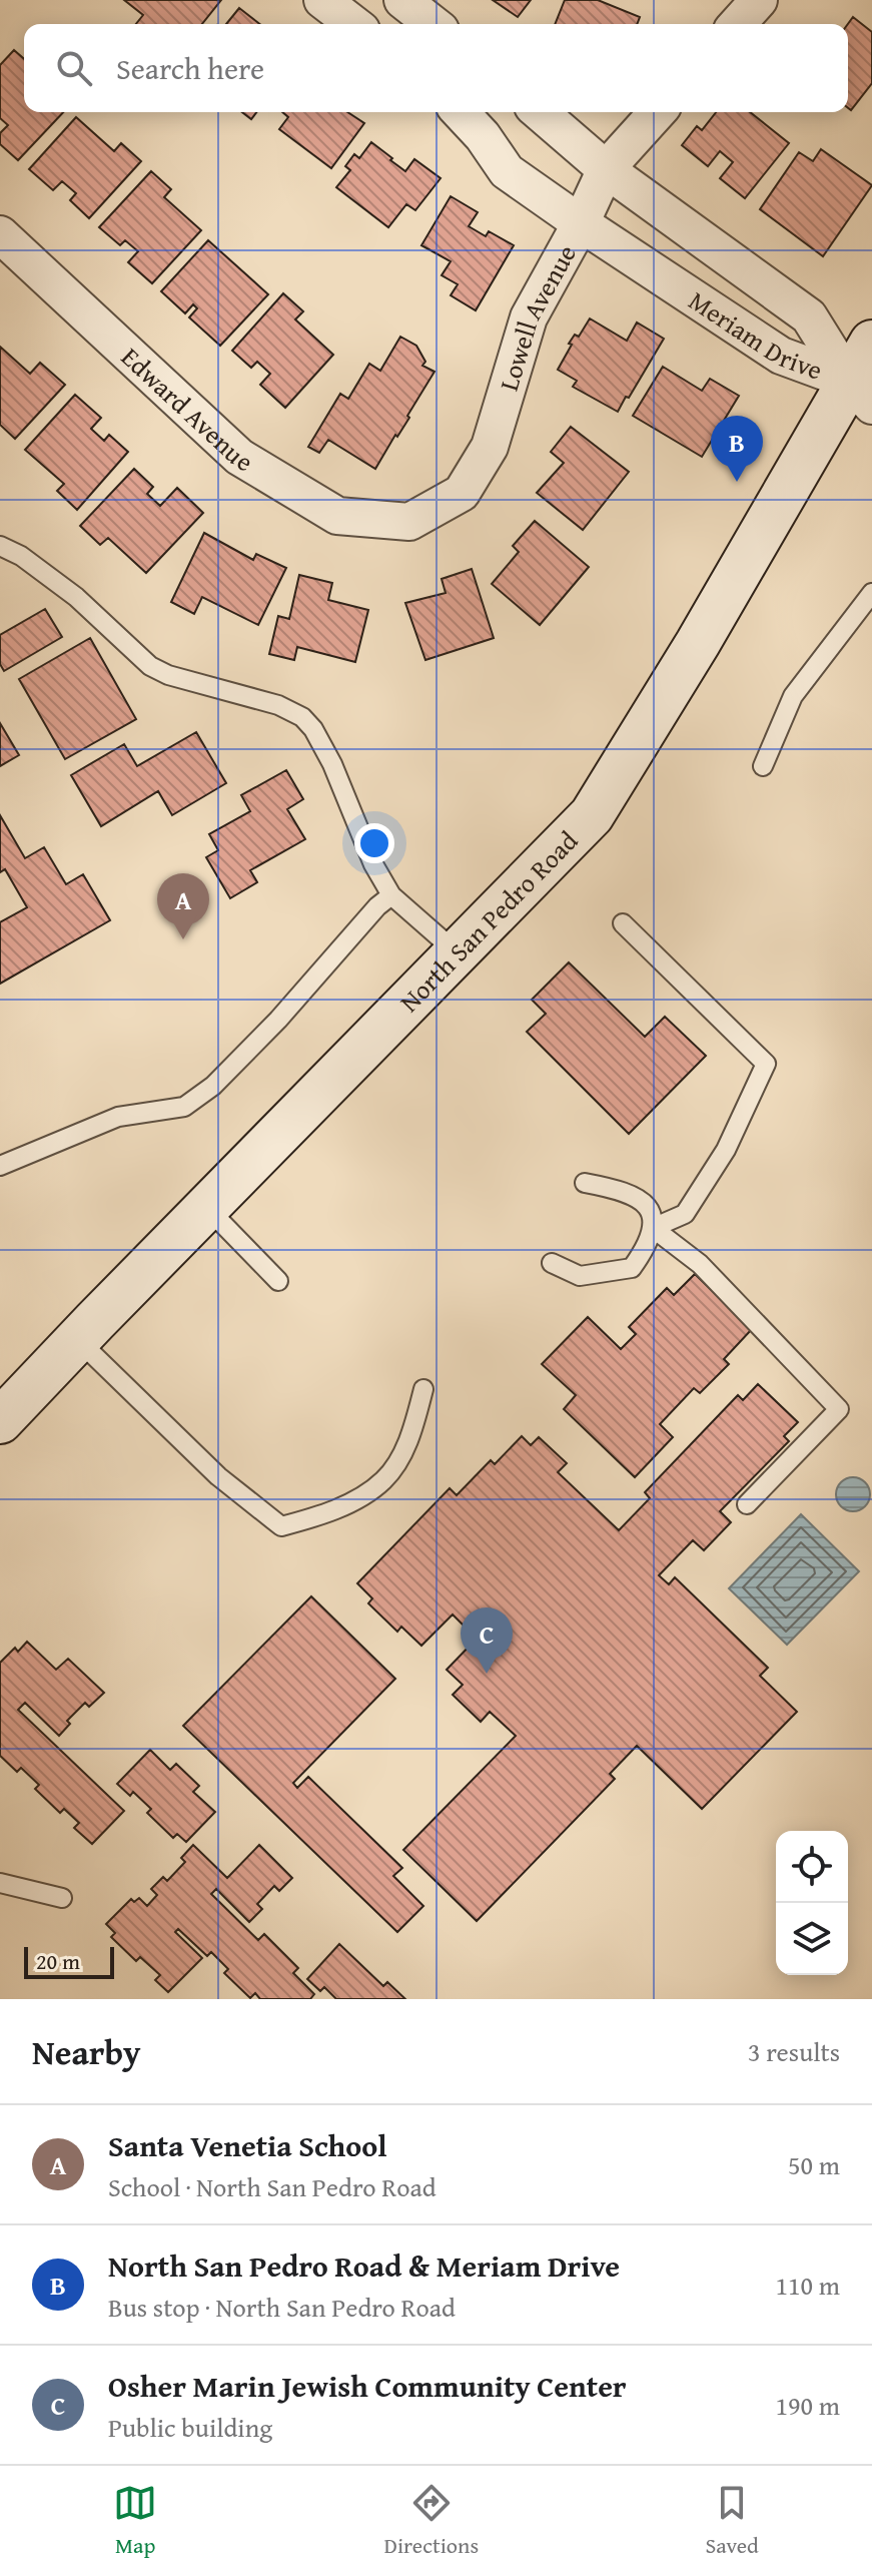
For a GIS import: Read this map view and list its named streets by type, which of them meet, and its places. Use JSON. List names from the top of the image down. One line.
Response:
{"streets":{"main road":["North San Pedro Road"],"street":["Lowell Avenue","Meriam Drive","Edward Avenue"]},"crossings":[["Lowell Avenue","Meriam Drive"],["Lowell Avenue","Edward Avenue"],["Meriam Drive","North San Pedro Road"]],"scale_bar":"20 m","page":{"search":"Search here","pins":["B","A","C"],"scale":"20 m","heading":["Nearby","3 results"],"list":[{"mark":"A","name":"Santa Venetia School","note":"School · North San Pedro Road","value":"50 m"},{"mark":"B","name":"North San Pedro Road & Meriam Drive","note":"Bus stop · North San Pedro Road","value":"110 m"},{"mark":"C","name":"Osher Marin Jewish Community Center","note":"Public building","value":"190 m"}],"nav":["Map","Directions","Saved"]}}
